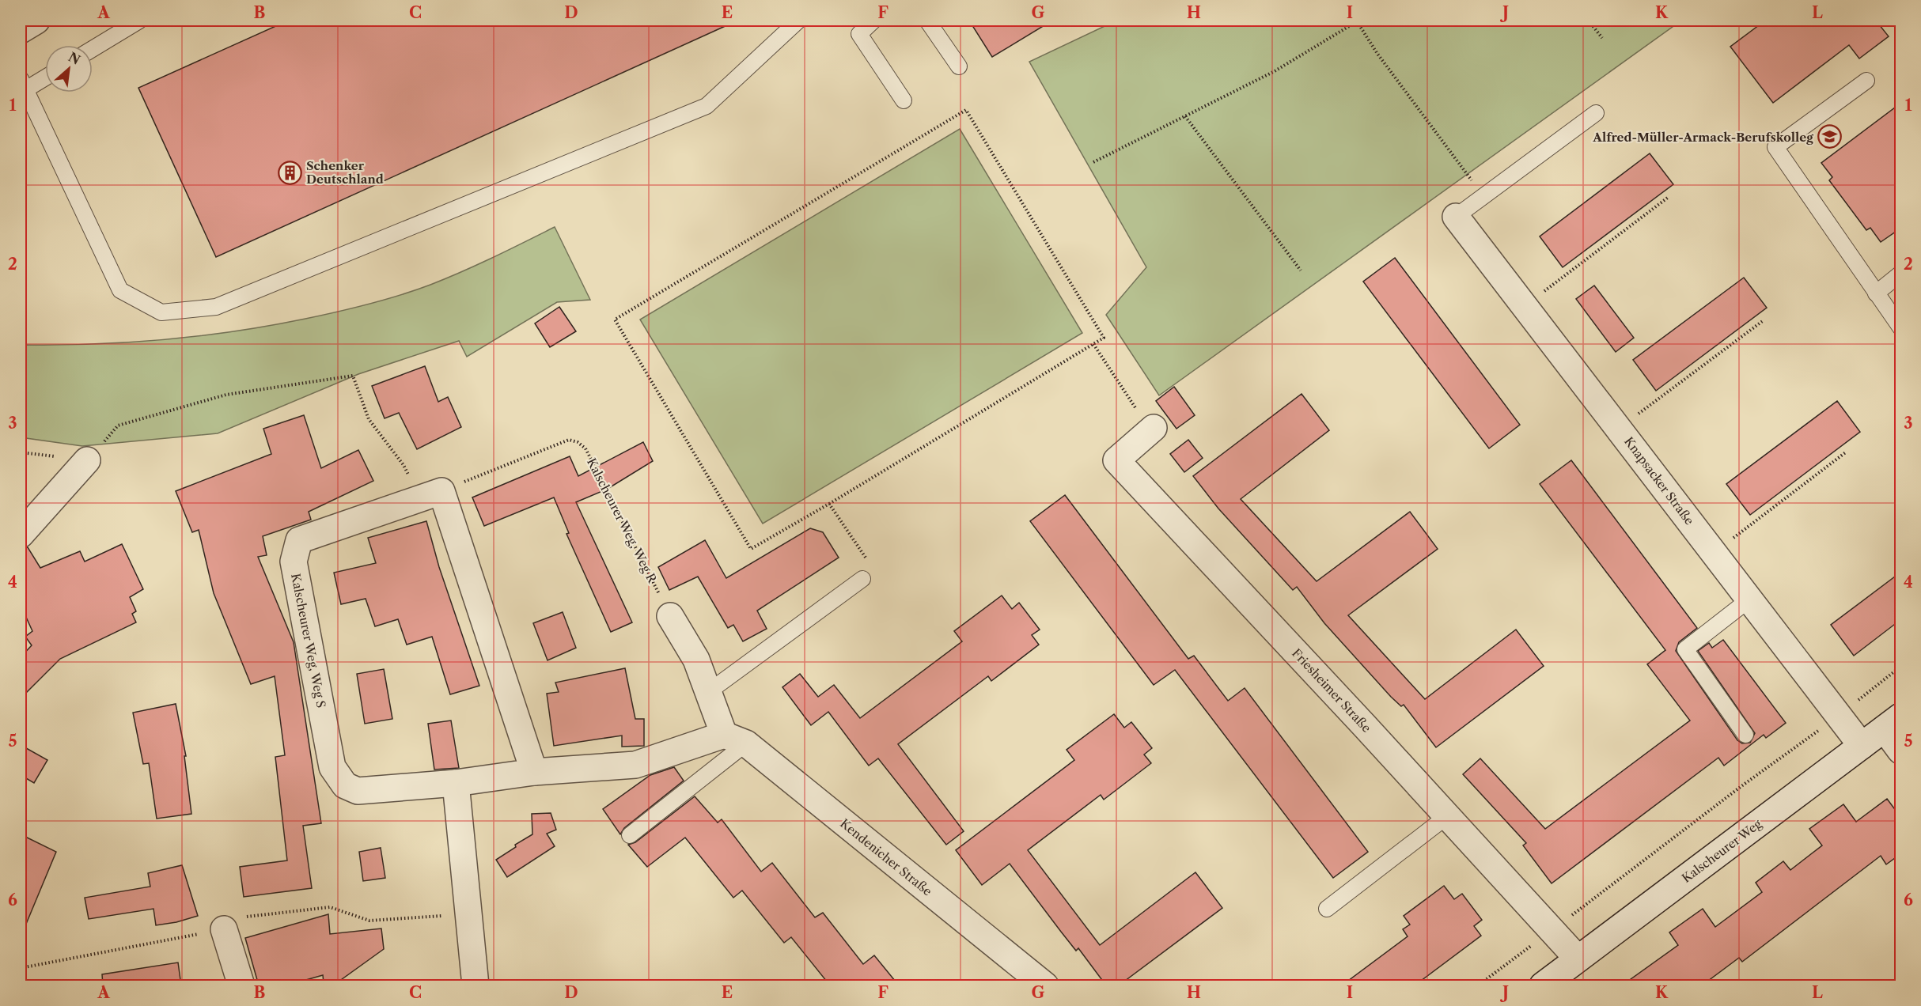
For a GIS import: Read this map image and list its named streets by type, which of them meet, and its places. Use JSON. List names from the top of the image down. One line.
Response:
{"streets":{"street":["Knapsacker Straße","Kalscheurer Weg, Weg S","Friesheimer Straße","Kalscheurer Weg","Kendenicher Straße"],"path":["Kalscheurer Weg, Weg R"]},"crossings":[["Knapsacker Straße","Kalscheurer Weg"],["Kalscheurer Weg, Weg R","Kalscheurer Weg, Weg S"],["Kalscheurer Weg, Weg S","Kendenicher Straße"],["Friesheimer Straße","Kalscheurer Weg"]],"places":{"school or university":["Alfred-Müller-Armack-Berufskolleg"],"building":["Schenker Deutschland"]},"north":"top right","grid":{"columns":["A","B","C","D","E","F","G","H","I","J","K","L"],"rows":["1","2","3","4","5","6"]}}
